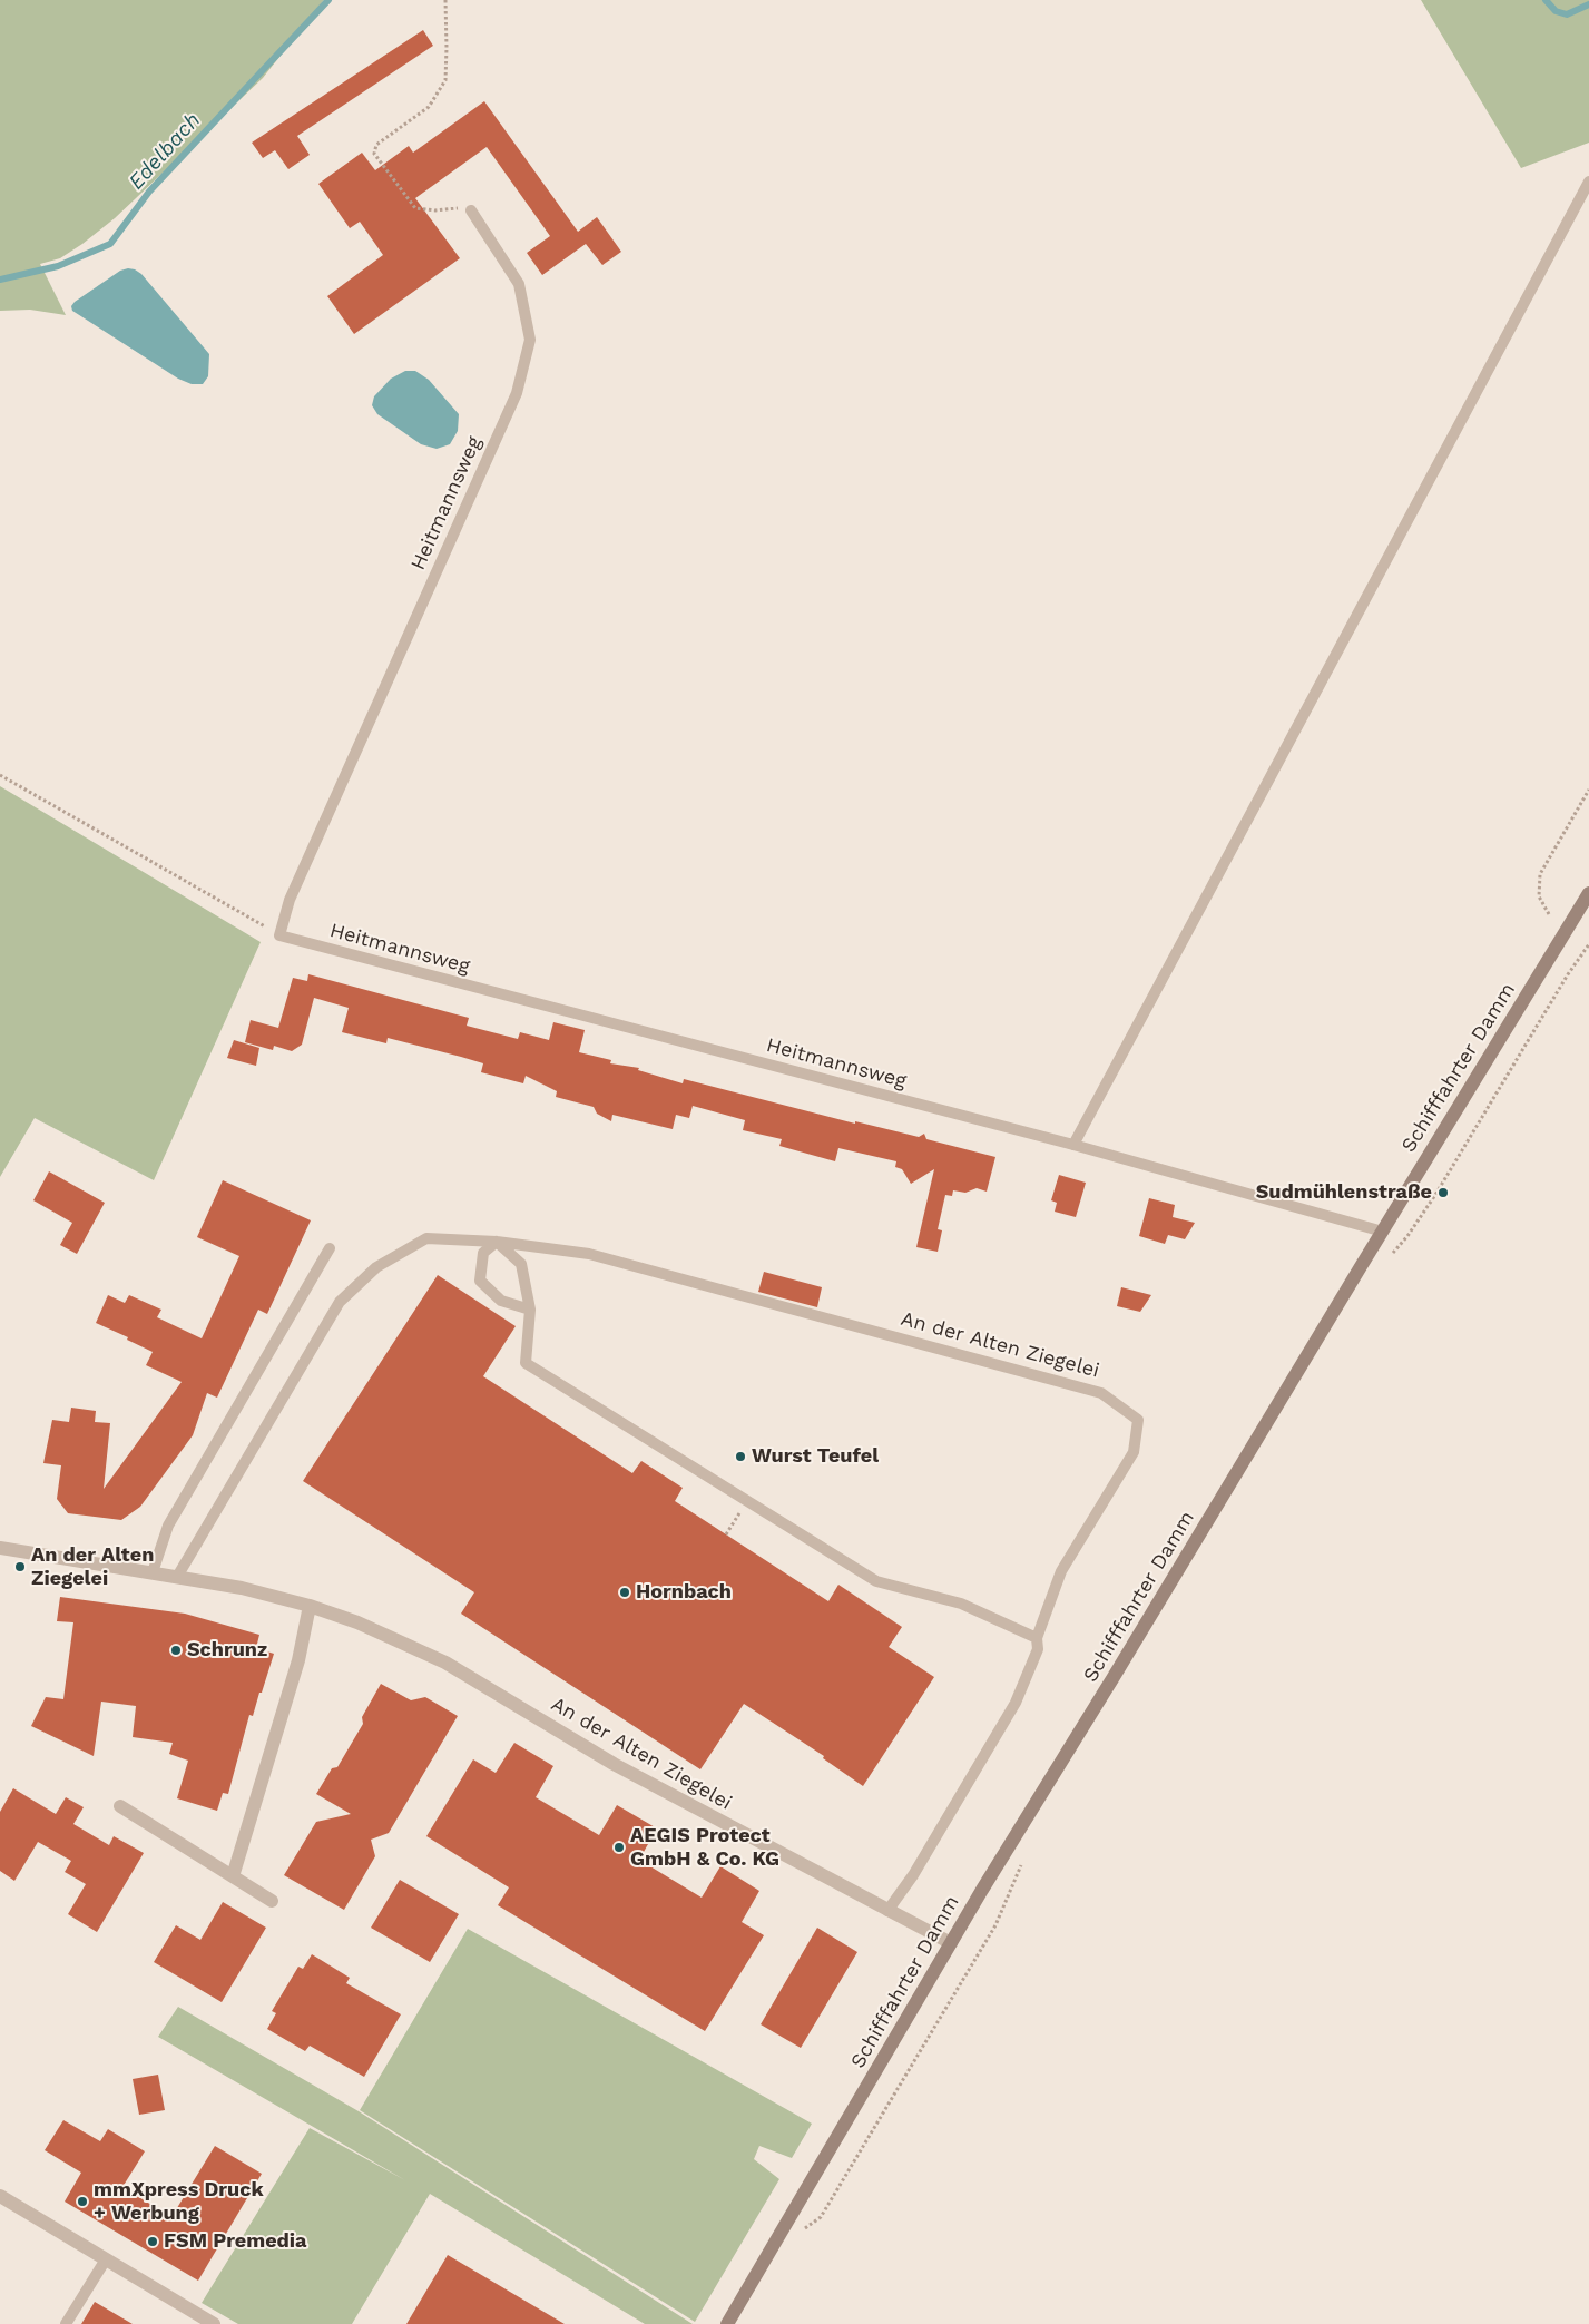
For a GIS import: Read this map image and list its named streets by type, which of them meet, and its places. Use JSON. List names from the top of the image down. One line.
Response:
{"streets":{"main road":["Schifffahrter Damm"],"street":["An der Alten Ziegelei"],"lane":["Heitmannsweg"]},"crossings":[["Heitmannsweg","Schifffahrter Damm"],["Schifffahrter Damm","An der Alten Ziegelei"]],"water":["Edelbach"],"places":["Sudmühlenstraße","Wurst Teufel","An der Alten Ziegelei","Hornbach","Schrunz","AEGIS Protect GmbH & Co. KG","mmXpress Druck + Werbung","FSM Premedia"]}
